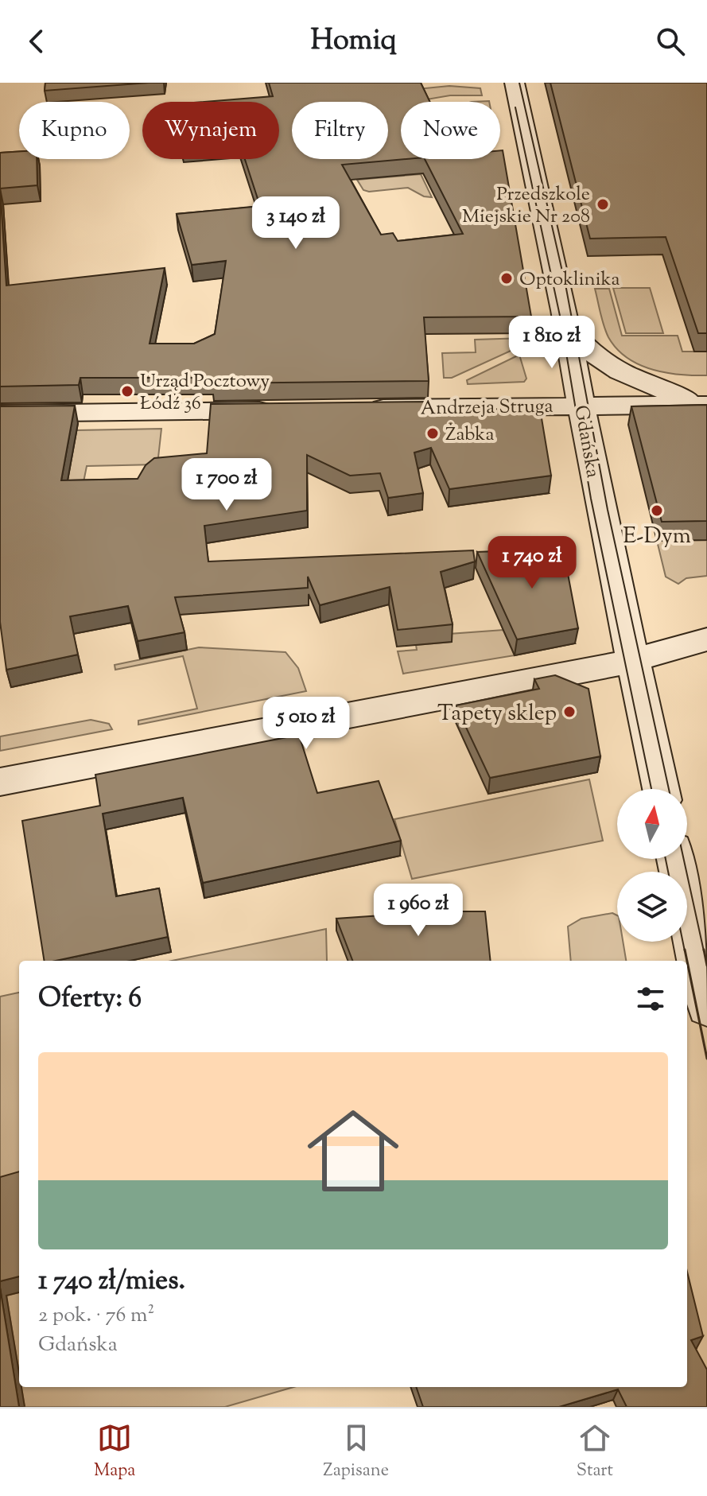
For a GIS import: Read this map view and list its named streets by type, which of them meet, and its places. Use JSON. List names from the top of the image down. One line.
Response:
{"streets":{"street":["Andrzeja Struga","Gdańska"]},"crossings":[["Andrzeja Struga","Gdańska"]],"places":["Przedszkole Miejskie Nr 208","Optoklinika","Urząd Pocztowy Łódź 36","Żabka","E-Dym","Tapety sklep"],"north":"top","page":{"header":"Homiq","chip":["Kupno","Wynajem","Filtry","Nowe"],"price":["3 140 zł","1 810 zł","1 700 zł","1 740 zł","5 010 zł","1 960 zł"],"heading":"Oferty: 6","list":[{"name":"1 740 zł/mies.","note":"2 pok. · 76 m² · Gdańska"}],"tabs":["Mapa","Zapisane","Start"]}}
